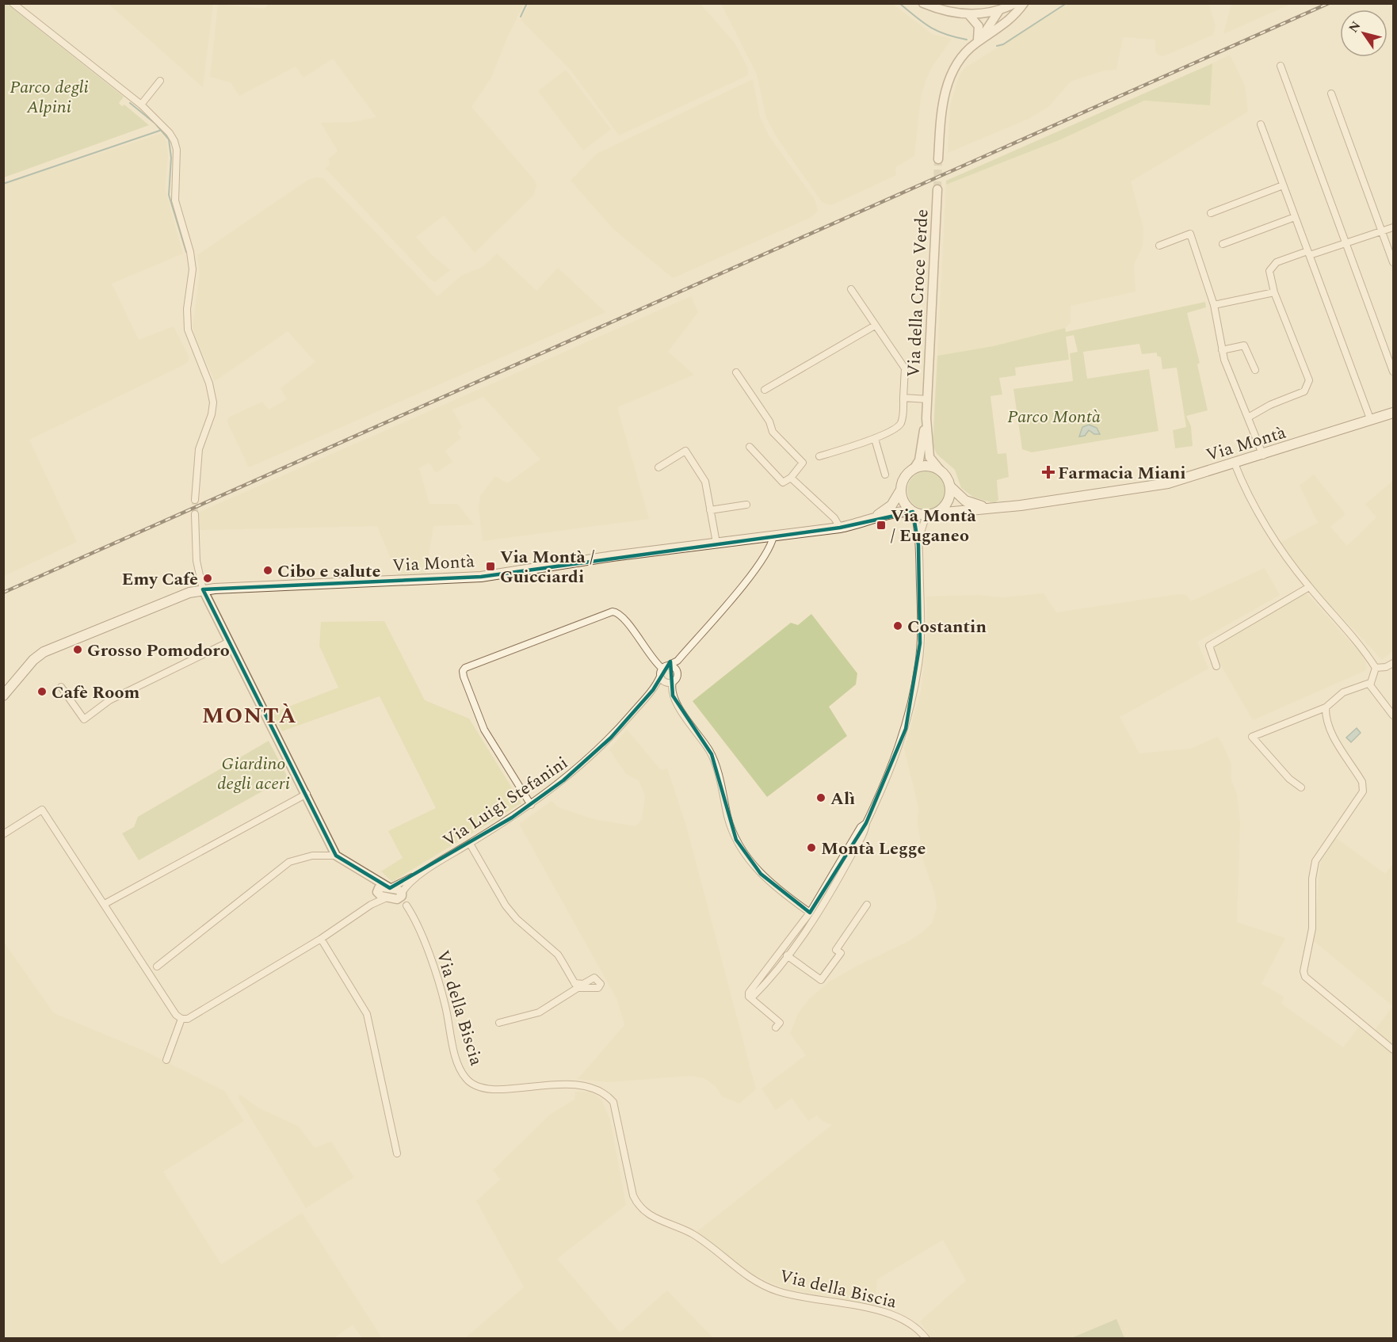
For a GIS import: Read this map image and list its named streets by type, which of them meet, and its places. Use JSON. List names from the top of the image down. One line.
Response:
{"streets":{"main road":["Via Montà"],"street":["Via della Croce Verde","Via Luigi Stefanini","Via della Biscia"]},"crossings":[["Via della Croce Verde","Via Montà"],["Via Luigi Stefanini","Via della Biscia"]],"districts":["MONTÀ"],"parks":["Parco degli Alpini","Parco Montà","Giardino degli aceri"],"places":{"health":["Farmacia Miani"],"transit":["Via Montà / Euganeo","Via Montà / Guicciardi"],"other":["Cibo e salute","Emy Cafè","Costantin","Grosso Pomodoro","Cafè Room","Alì","Montà Legge"]},"north":"top left"}
